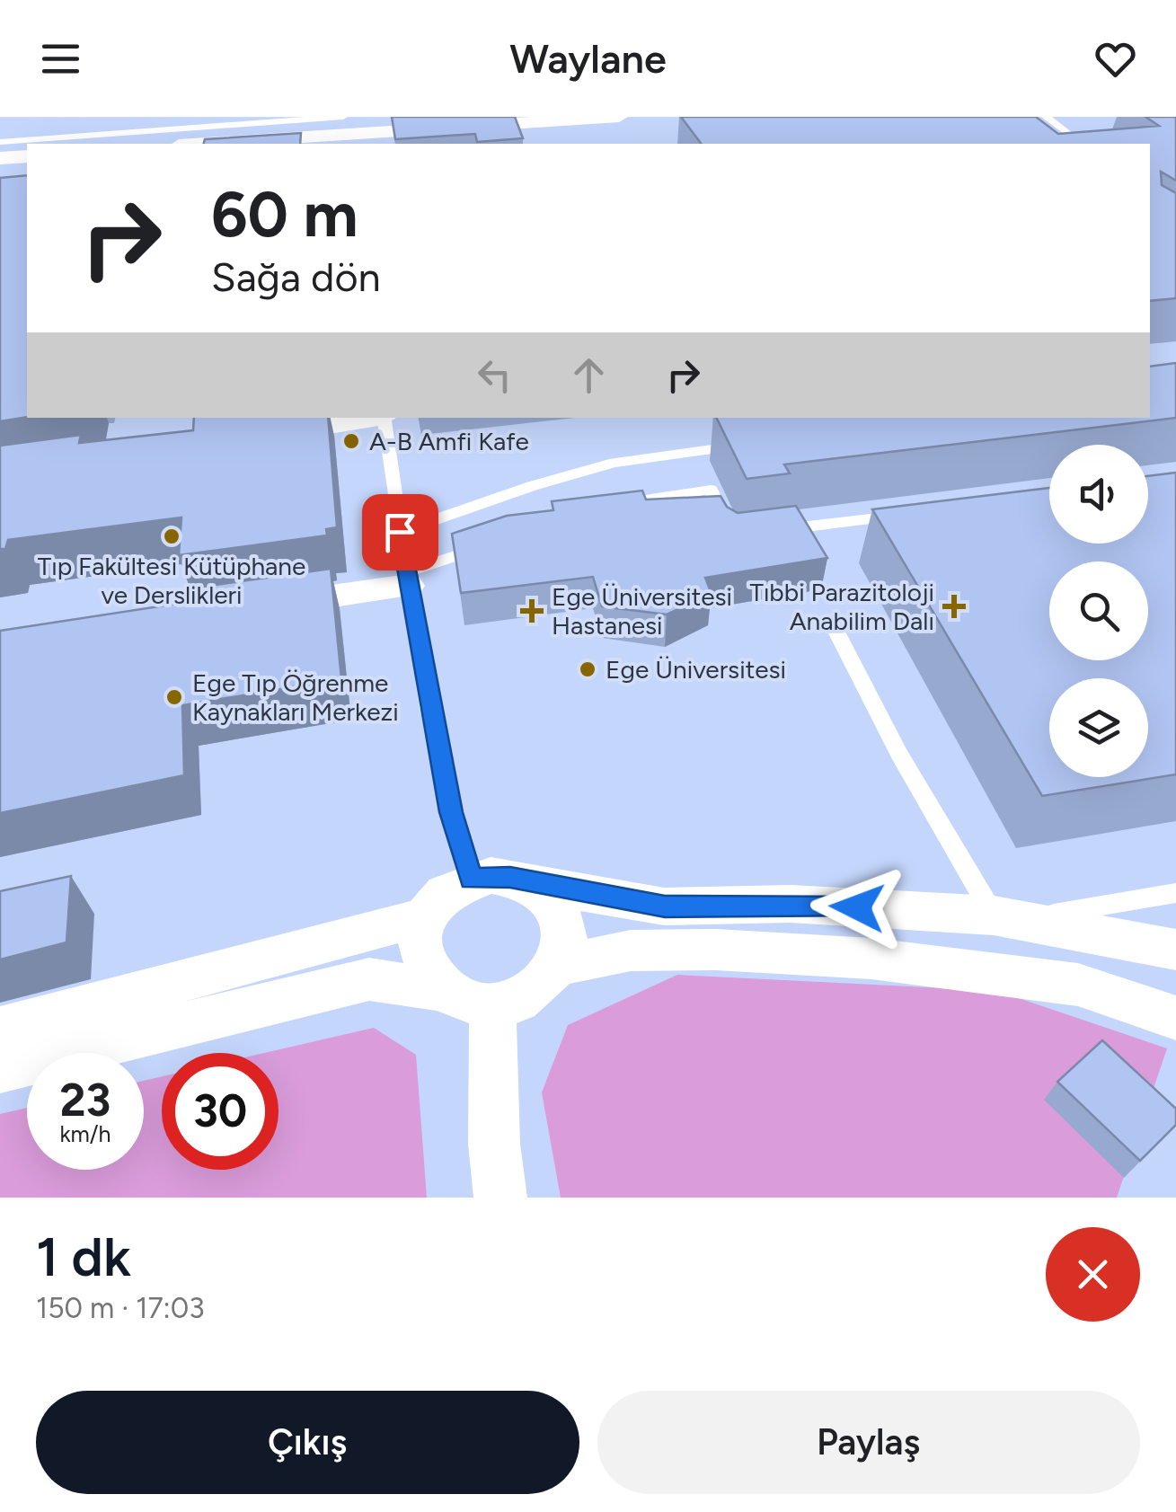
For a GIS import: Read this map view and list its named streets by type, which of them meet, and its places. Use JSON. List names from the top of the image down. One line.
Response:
{"places":{"other":["A-B Amfi Kafe","Tıp Fakültesi Kütüphane ve Derslikleri","Ege Üniversitesi","Ege Tıp Öğrenme Kaynakları Merkezi"],"health":["Tıbbi Parazitoloji Anabilim Dalı","Ege Üniversitesi Hastanesi"]},"page":{"header":"Waylane","turn":["60 m","Sağa dön"],"speed":"23 km/h","limit":"30","heading":["1 dk","150 m · 17:03"],"buttons":["Çıkış","Paylaş"]}}
